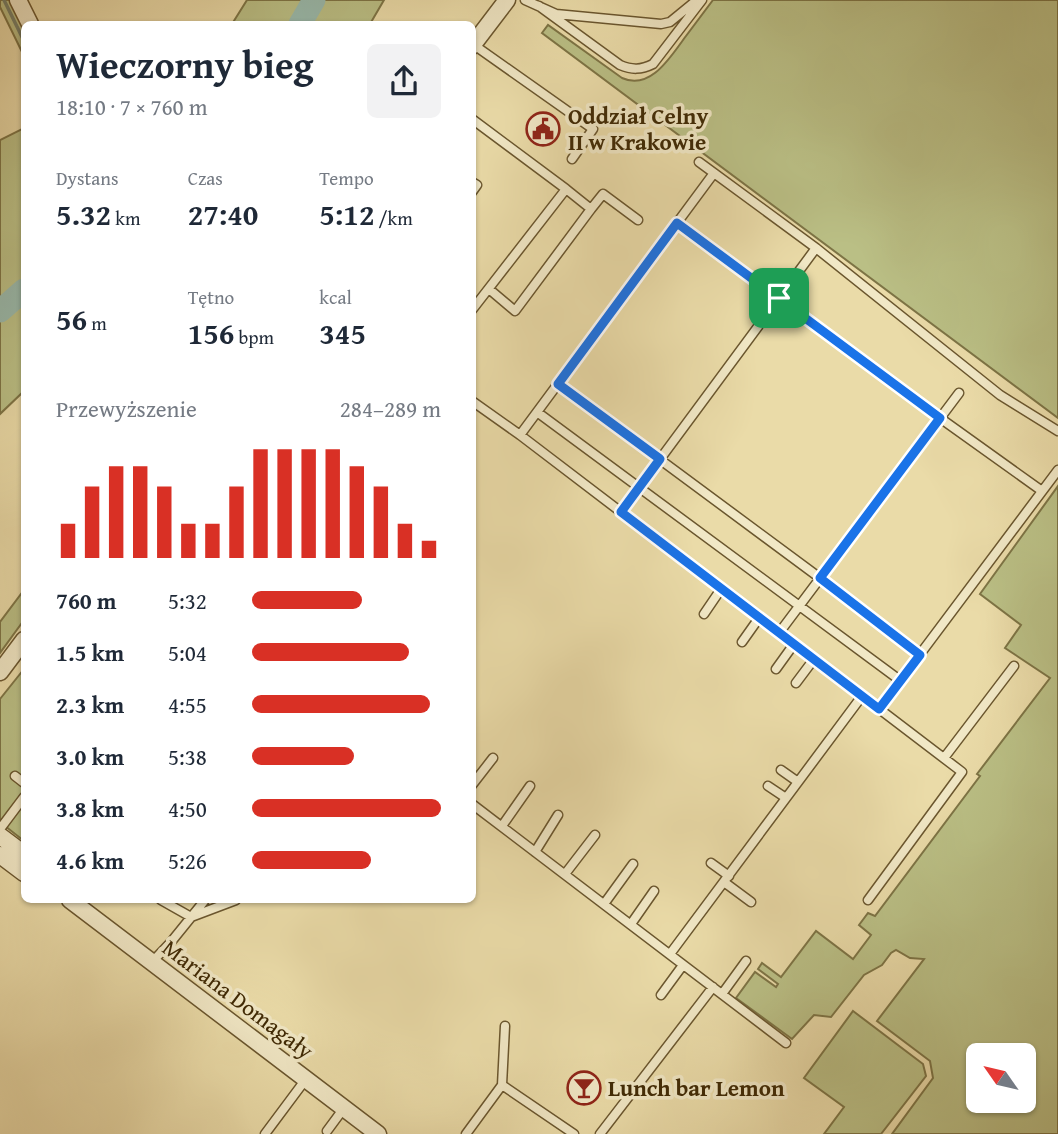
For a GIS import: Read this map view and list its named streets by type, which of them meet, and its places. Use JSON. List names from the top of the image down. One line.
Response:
{"streets":{"street":["Mariana Domagały"]},"places":{"public building":["Oddział Celny II w Krakowie"],"bar":["Lunch bar Lemon"]},"north":"top left","page":{"heading":["Wieczorny bieg","18:10 · 7 × 760 m"],"stats":[["Dystans","5.32 km"],["Czas","27:40"],["Tempo","5:12 /km"],["56 m"],["Tętno","156 bpm"],["kcal","345"]],"chart":["Przewyższenie","284–289 m"],"list":[{"name":"760 m","note":"5:32"},{"name":"1.5 km","note":"5:04"},{"name":"2.3 km","note":"4:55"},{"name":"3.0 km","note":"5:38"},{"name":"3.8 km","note":"4:50"},{"name":"4.6 km","note":"5:26"}]}}
